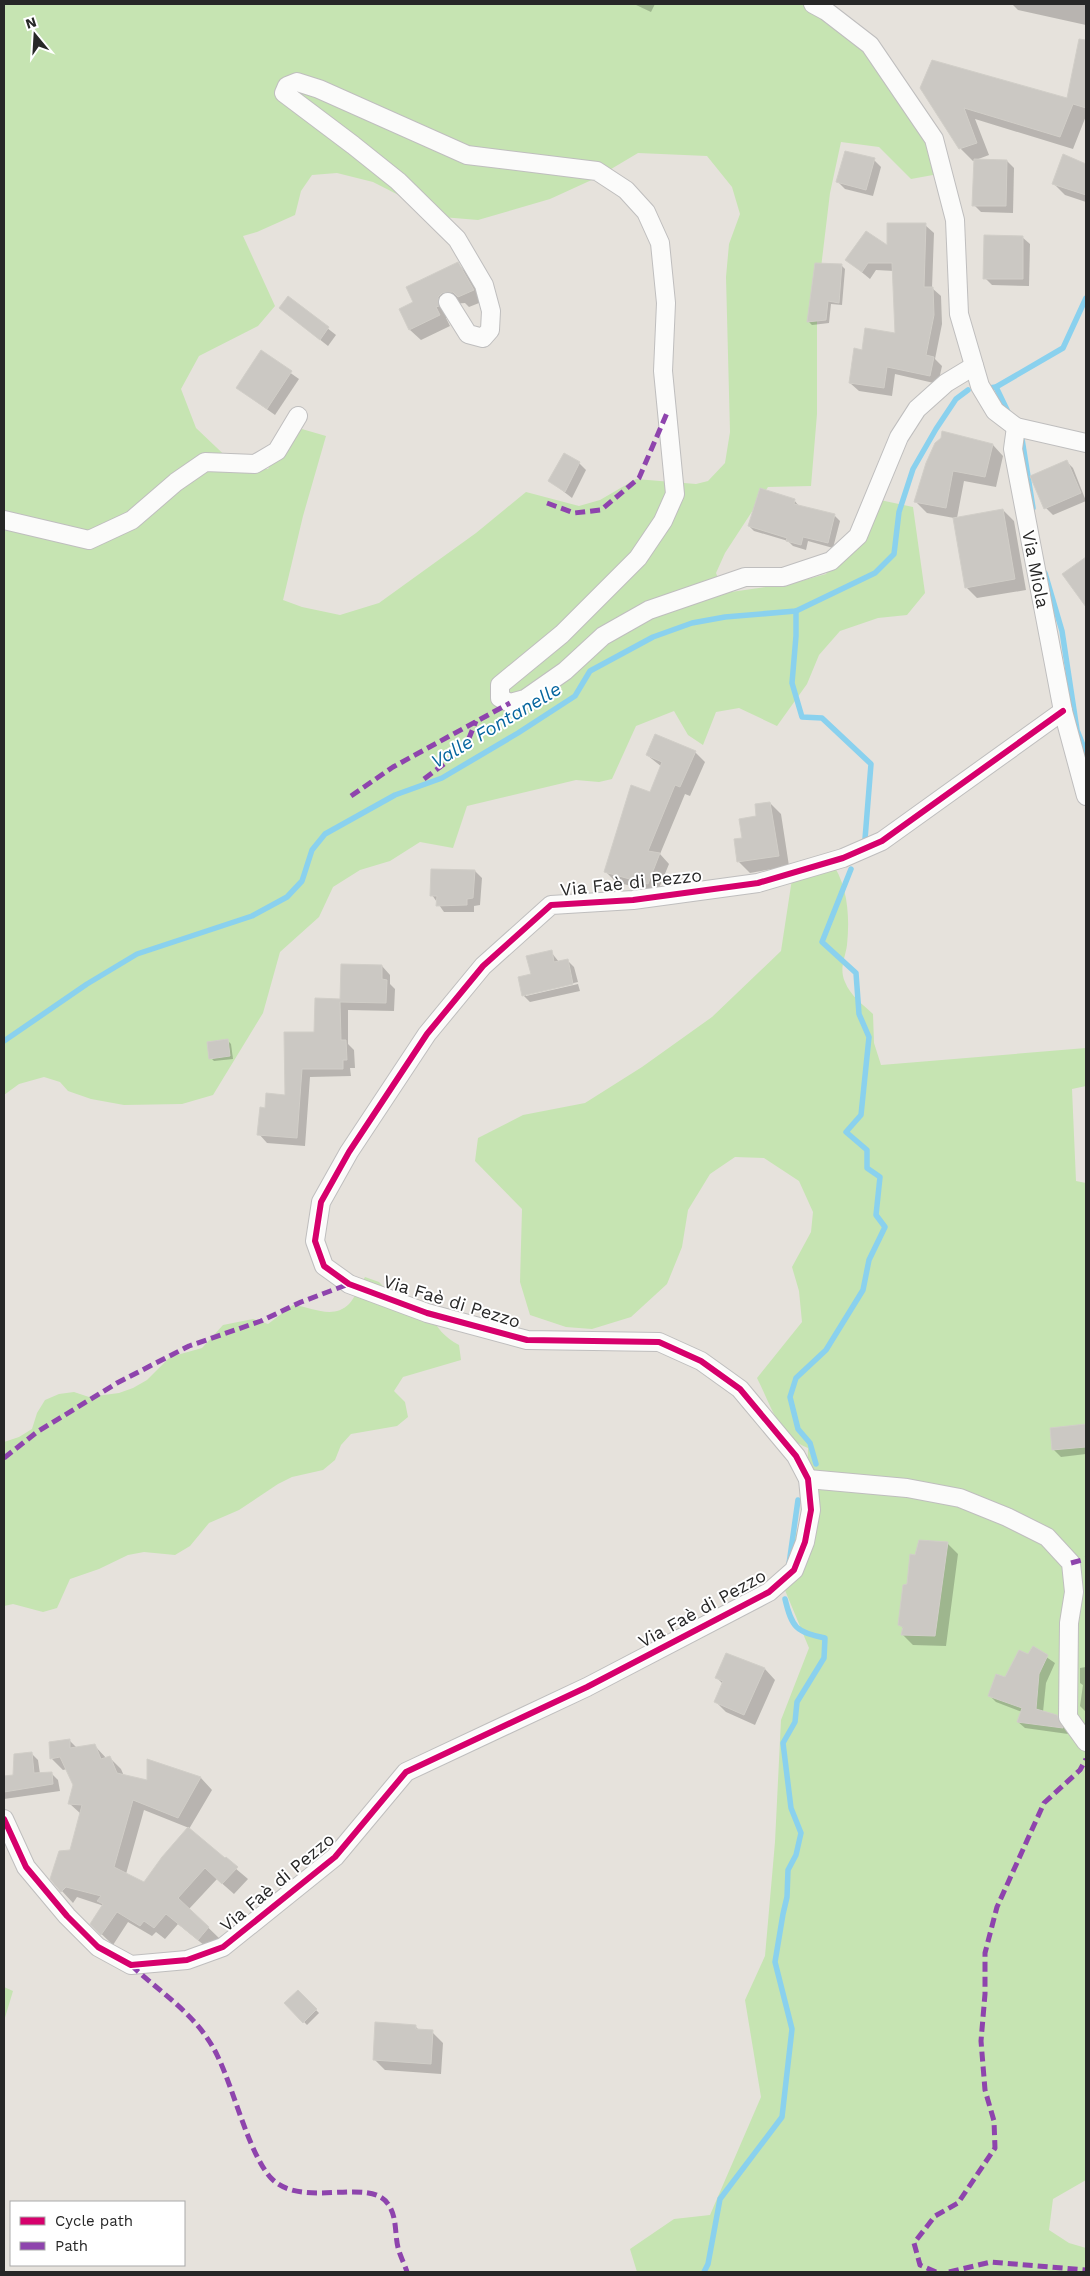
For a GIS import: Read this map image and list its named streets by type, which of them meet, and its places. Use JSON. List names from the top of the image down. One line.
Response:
{"streets":{"street":["Via Miola","Via Faè di Pezzo"]},"crossings":[["Via Miola","Via Faè di Pezzo"]],"water":["Valle Fontanelle"],"legend":["Cycle path","Path"],"north":"top"}
